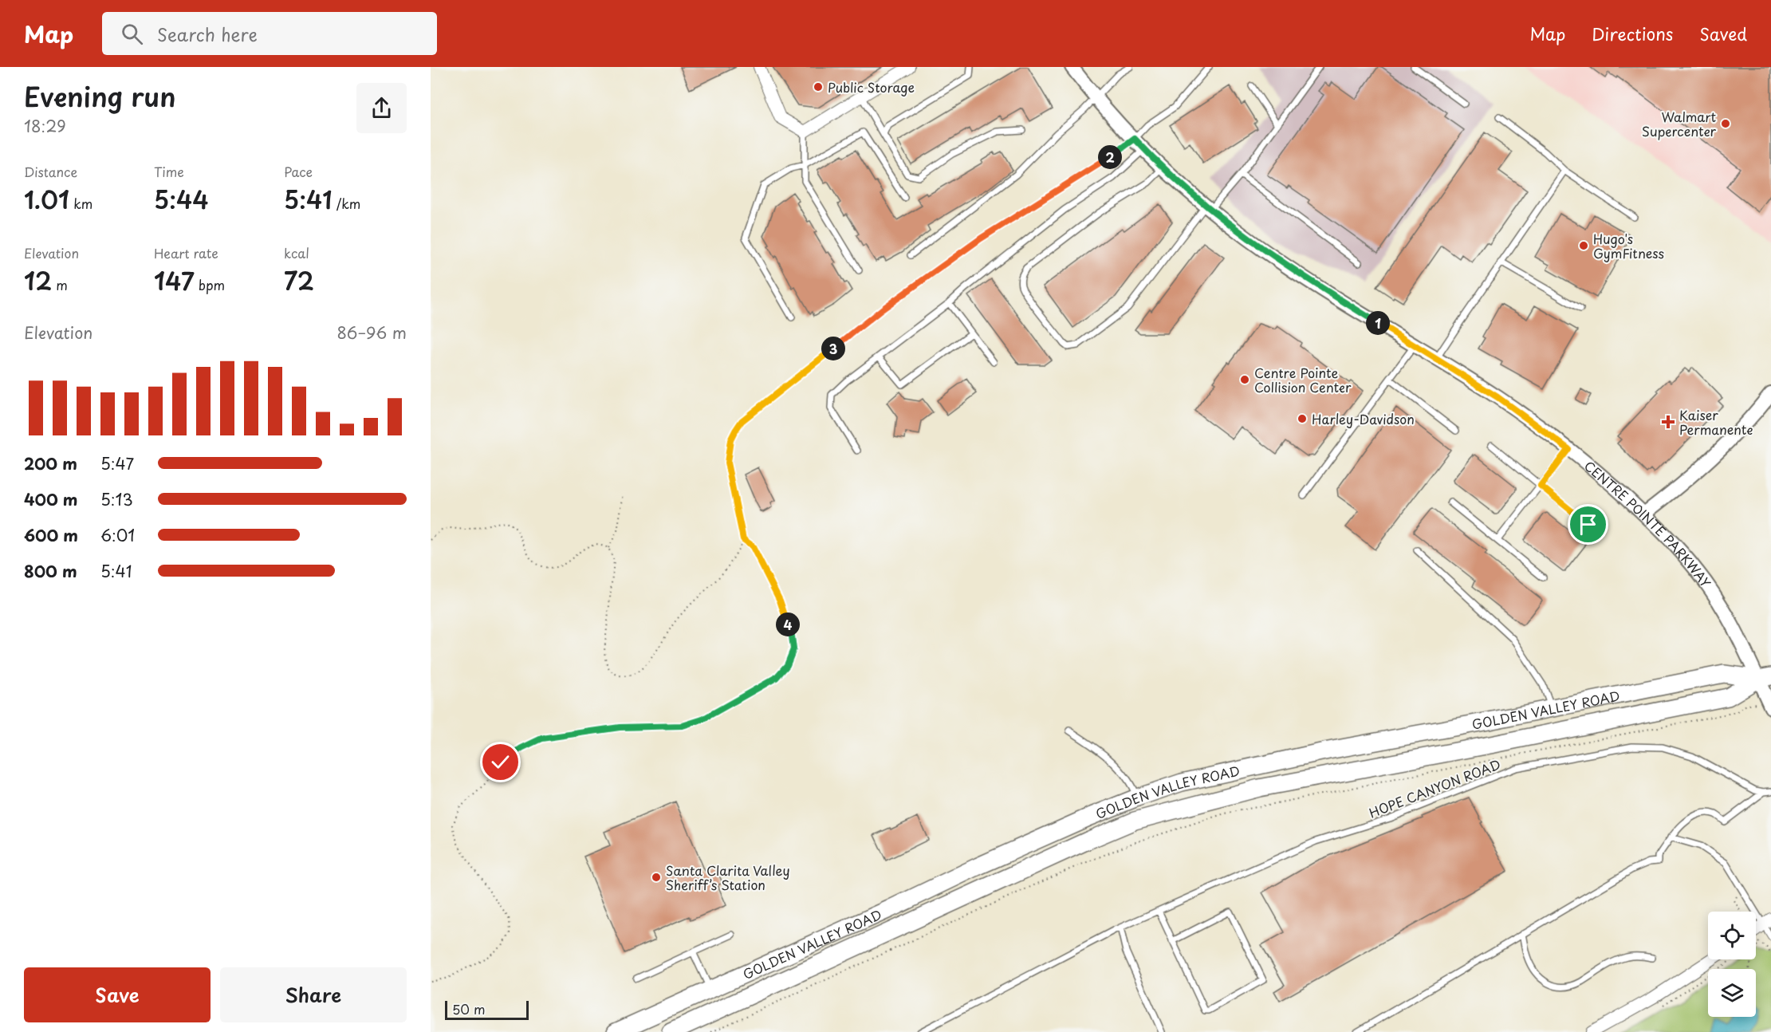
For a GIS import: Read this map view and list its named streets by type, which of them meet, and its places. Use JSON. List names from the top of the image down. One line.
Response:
{"streets":{"main road":["GOLDEN VALLEY ROAD"],"street":["CENTRE POINTE PARKWAY"],"lane":["HOPE CANYON ROAD"]},"crossings":[["CENTRE POINTE PARKWAY","GOLDEN VALLEY ROAD"]],"places":{"other":["Public Storage","Walmart Supercenter","Hugo's GymFitness","Centre Pointe Collision Center","Harley-Davidson","Santa Clarita Valley Sheriff’s Station"],"health":["Kaiser Permanente"]},"scale_bar":"50 m","page":{"header":"Map","search":"Search here","nav":["Map","Directions","Saved"],"heading":["Evening run","18:29"],"pins":["2","1","3","4"],"stats":[["Distance","1.01 km"],["Time","5:44"],["Pace","5:41 /km"],["Elevation","12 m"],["Heart rate","147 bpm"],["kcal","72"]],"chart":["Elevation","86–96 m"],"list":[{"name":"200 m","note":"5:47"},{"name":"400 m","note":"5:13"},{"name":"600 m","note":"6:01"},{"name":"800 m","note":"5:41"}],"buttons":["Save","Share"],"scale":"50 m"}}
